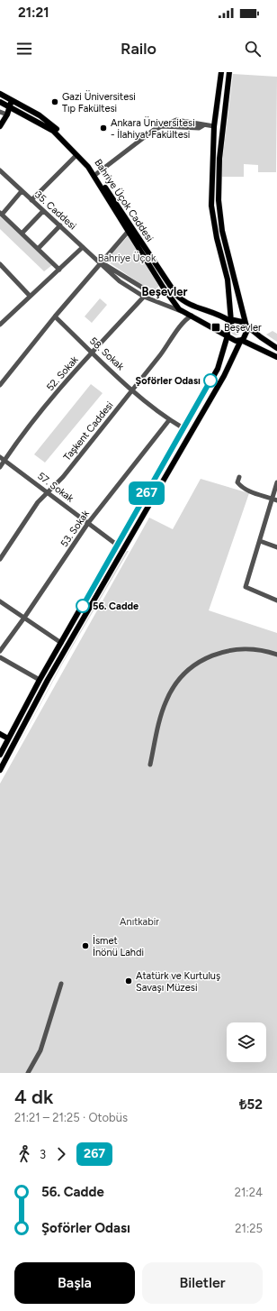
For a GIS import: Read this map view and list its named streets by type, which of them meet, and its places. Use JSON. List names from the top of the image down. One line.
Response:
{"streets":{"main road":["Bahriye Üçok Caddesi"],"street":["35. Caddesi","58. Sokak","52. Sokak","Taşkent Caddesi","57. Sokak","53. Sokak"]},"crossings":[["58. Sokak","52. Sokak"],["58. Sokak","Taşkent Caddesi"],["58. Sokak","53. Sokak"],["52. Sokak","57. Sokak"],["Taşkent Caddesi","57. Sokak"],["57. Sokak","53. Sokak"]],"districts":["Beşevler"],"parks":["Bahriye Üçok","Anıtkabir"],"places":{"other":["Gazi Üniversitesi Tıp Fakültesi","Ankara Üniversitesi - İlahiyat Fakültesi","Şoförler Odası","56. Cadde","İsmet İnönü Lahdi","Atatürk ve Kurtuluş Savaşı Müzesi"],"transit":["Beşevler"]},"lines":["bus line 267"],"page":{"status":"21:21","header":"Railo","on_map":"267","heading":["4 dk","21:21 – 21:25 · Otobüs","₺52"],"legs":["3","267"],"list":[{"name":"56. Cadde","value":"21:24"},{"name":"Şoförler Odası","value":"21:25"}],"buttons":["Başla","Biletler"]}}
